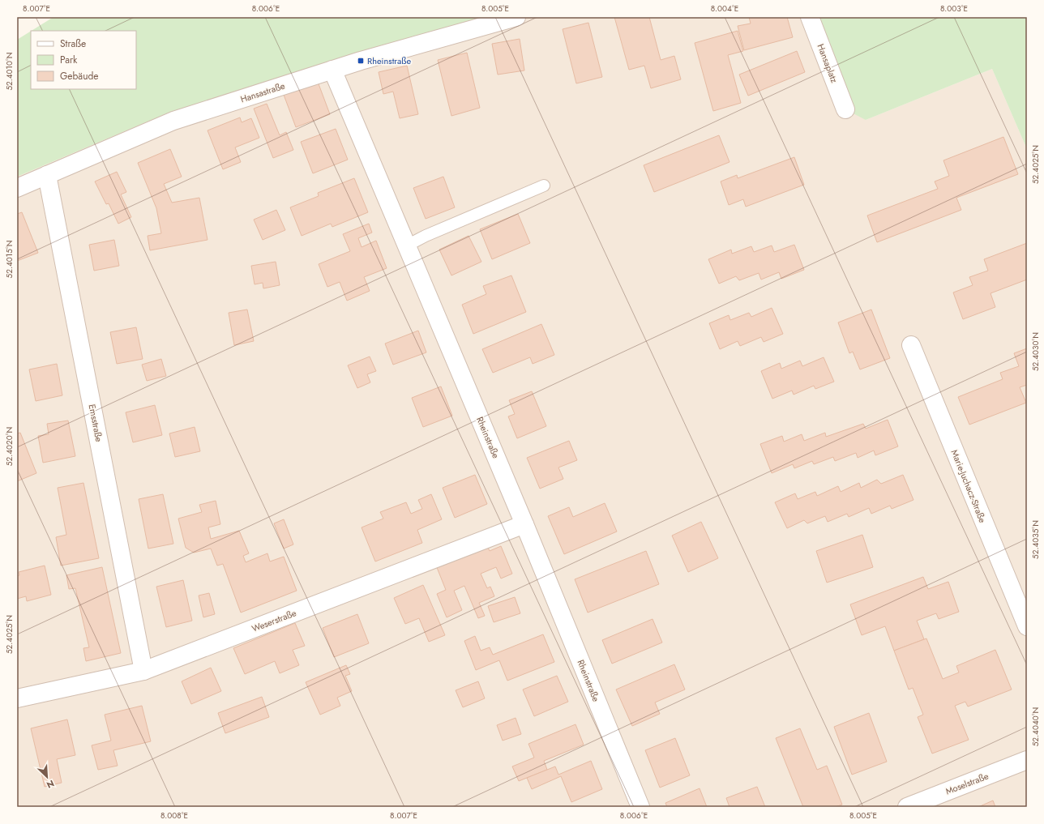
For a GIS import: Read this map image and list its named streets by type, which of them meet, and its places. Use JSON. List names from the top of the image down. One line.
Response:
{"streets":{"street":["Hansaplatz","Hansastraße","Emsstraße","Rheinstraße","Marie-Juchacz-Straße","Weserstraße","Moselstraße"]},"crossings":[["Hansastraße","Emsstraße"],["Hansastraße","Rheinstraße"],["Emsstraße","Weserstraße"],["Rheinstraße","Weserstraße"]],"places":{"transit":["Rheinstraße"]},"legend":["Straße","Park","Gebäude"],"north":"bottom right","coordinates":["8.007°E","8.006°E","8.005°E","8.004°E","8.003°E","52.4010°N","52.4025°N","52.4015°N","52.4030°N","52.4020°N","52.4035°N","52.4040°N","8.008°E"]}
